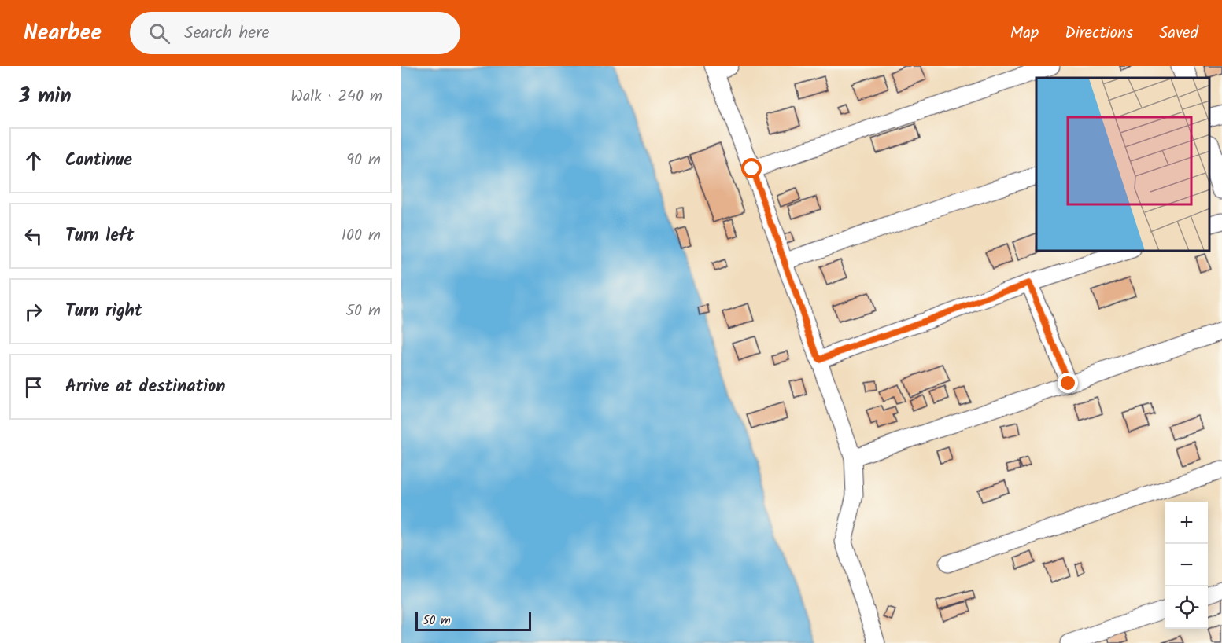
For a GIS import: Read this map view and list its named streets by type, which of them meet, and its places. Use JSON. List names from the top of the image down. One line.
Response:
{"scale_bar":"50 m","page":{"header":"Nearbee","search":"Search here","nav":["Map","Directions","Saved"],"heading":["3 min","Walk · 240 m"],"list":[["Continue","90 m"],["Turn left","100 m"],["Turn right","50 m"],"Arrive at destination"],"map_buttons":["+","−"],"scale":"50 m"}}
